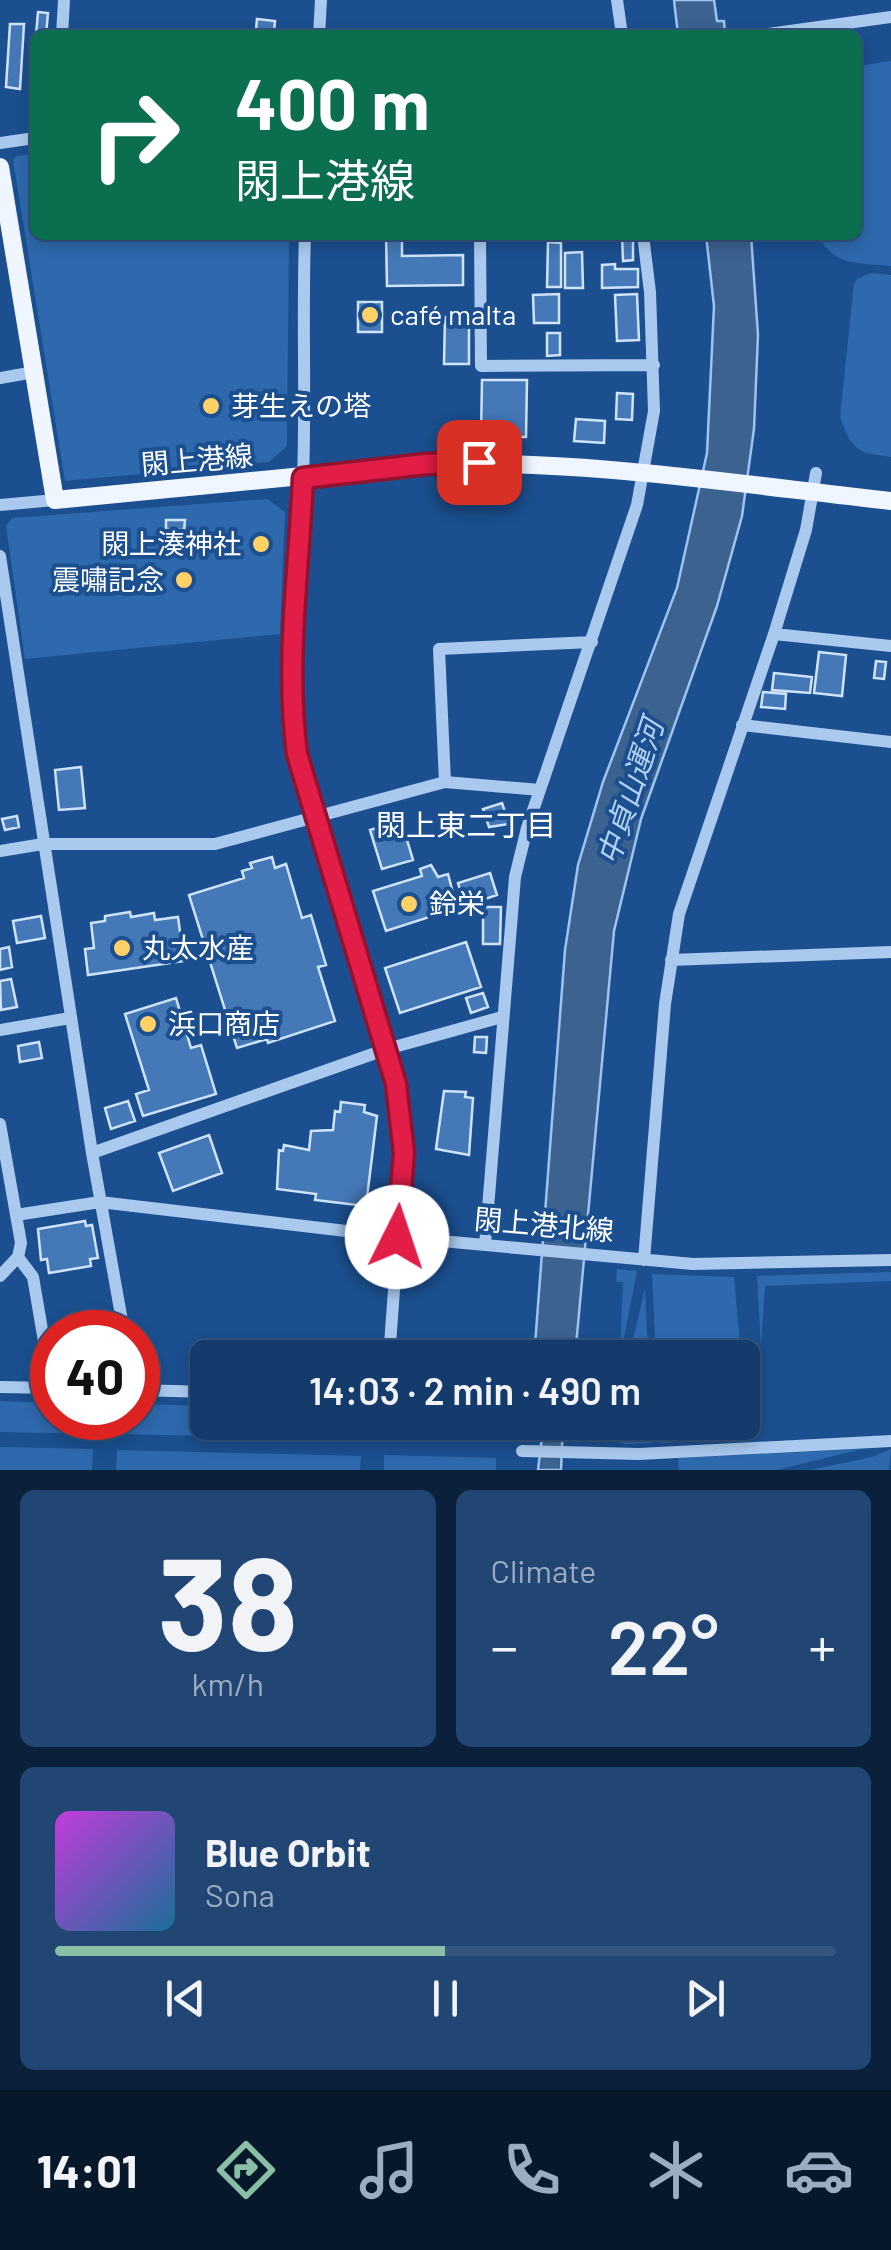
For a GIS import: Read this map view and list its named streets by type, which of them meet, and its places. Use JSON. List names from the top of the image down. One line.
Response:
{"streets":{"main road":["閖上港線"],"street":["閖上港北線"]},"districts":["閖上東二丁目"],"water":["中貞山運河"],"places":["café malta","芽生えの塔","閖上湊神社","震嘯記念","鈴栄","丸太水産","浜口商店"],"page":{"turn":["400 m","閖上港線"],"limit":"40","trip":"14:03 · 2 min · 490 m","tile":[["38","km/h"],"Climate"],"heat":["−","22°","+"],"song":["Blue Orbit","Sona"],"tabs":"14:01"}}
